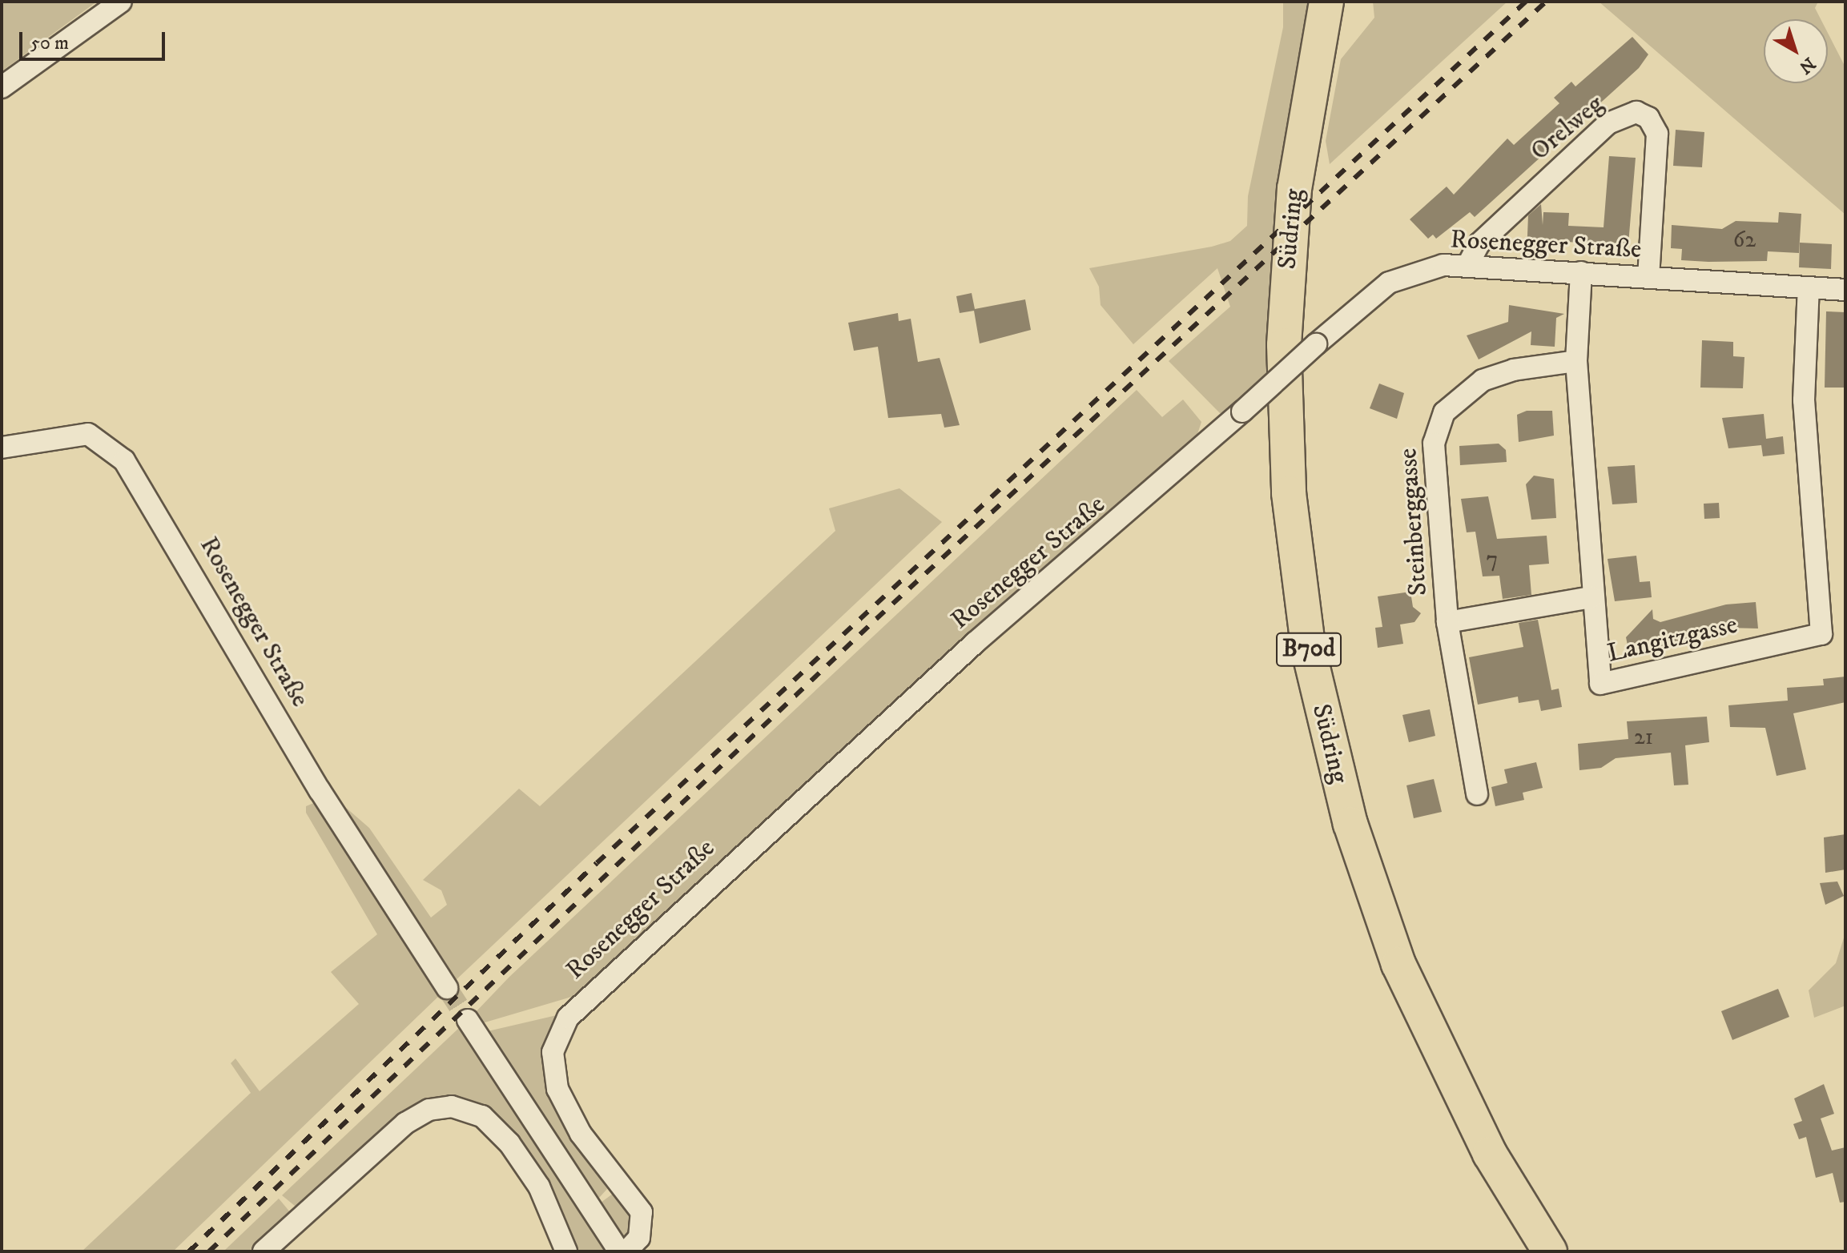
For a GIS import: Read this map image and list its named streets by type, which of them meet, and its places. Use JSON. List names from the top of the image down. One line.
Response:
{"streets":{"main road":["Südring","B70d"],"street":["Orelweg","Rosenegger Straße","Steinberggasse","Langitzgasse"]},"crossings":[["Orelweg","Rosenegger Straße"],["Rosenegger Straße","Langitzgasse"],["Steinberggasse","Langitzgasse"]],"house_numbers":["62","7","21"],"scale_bar":"50 m","north":"bottom right"}
